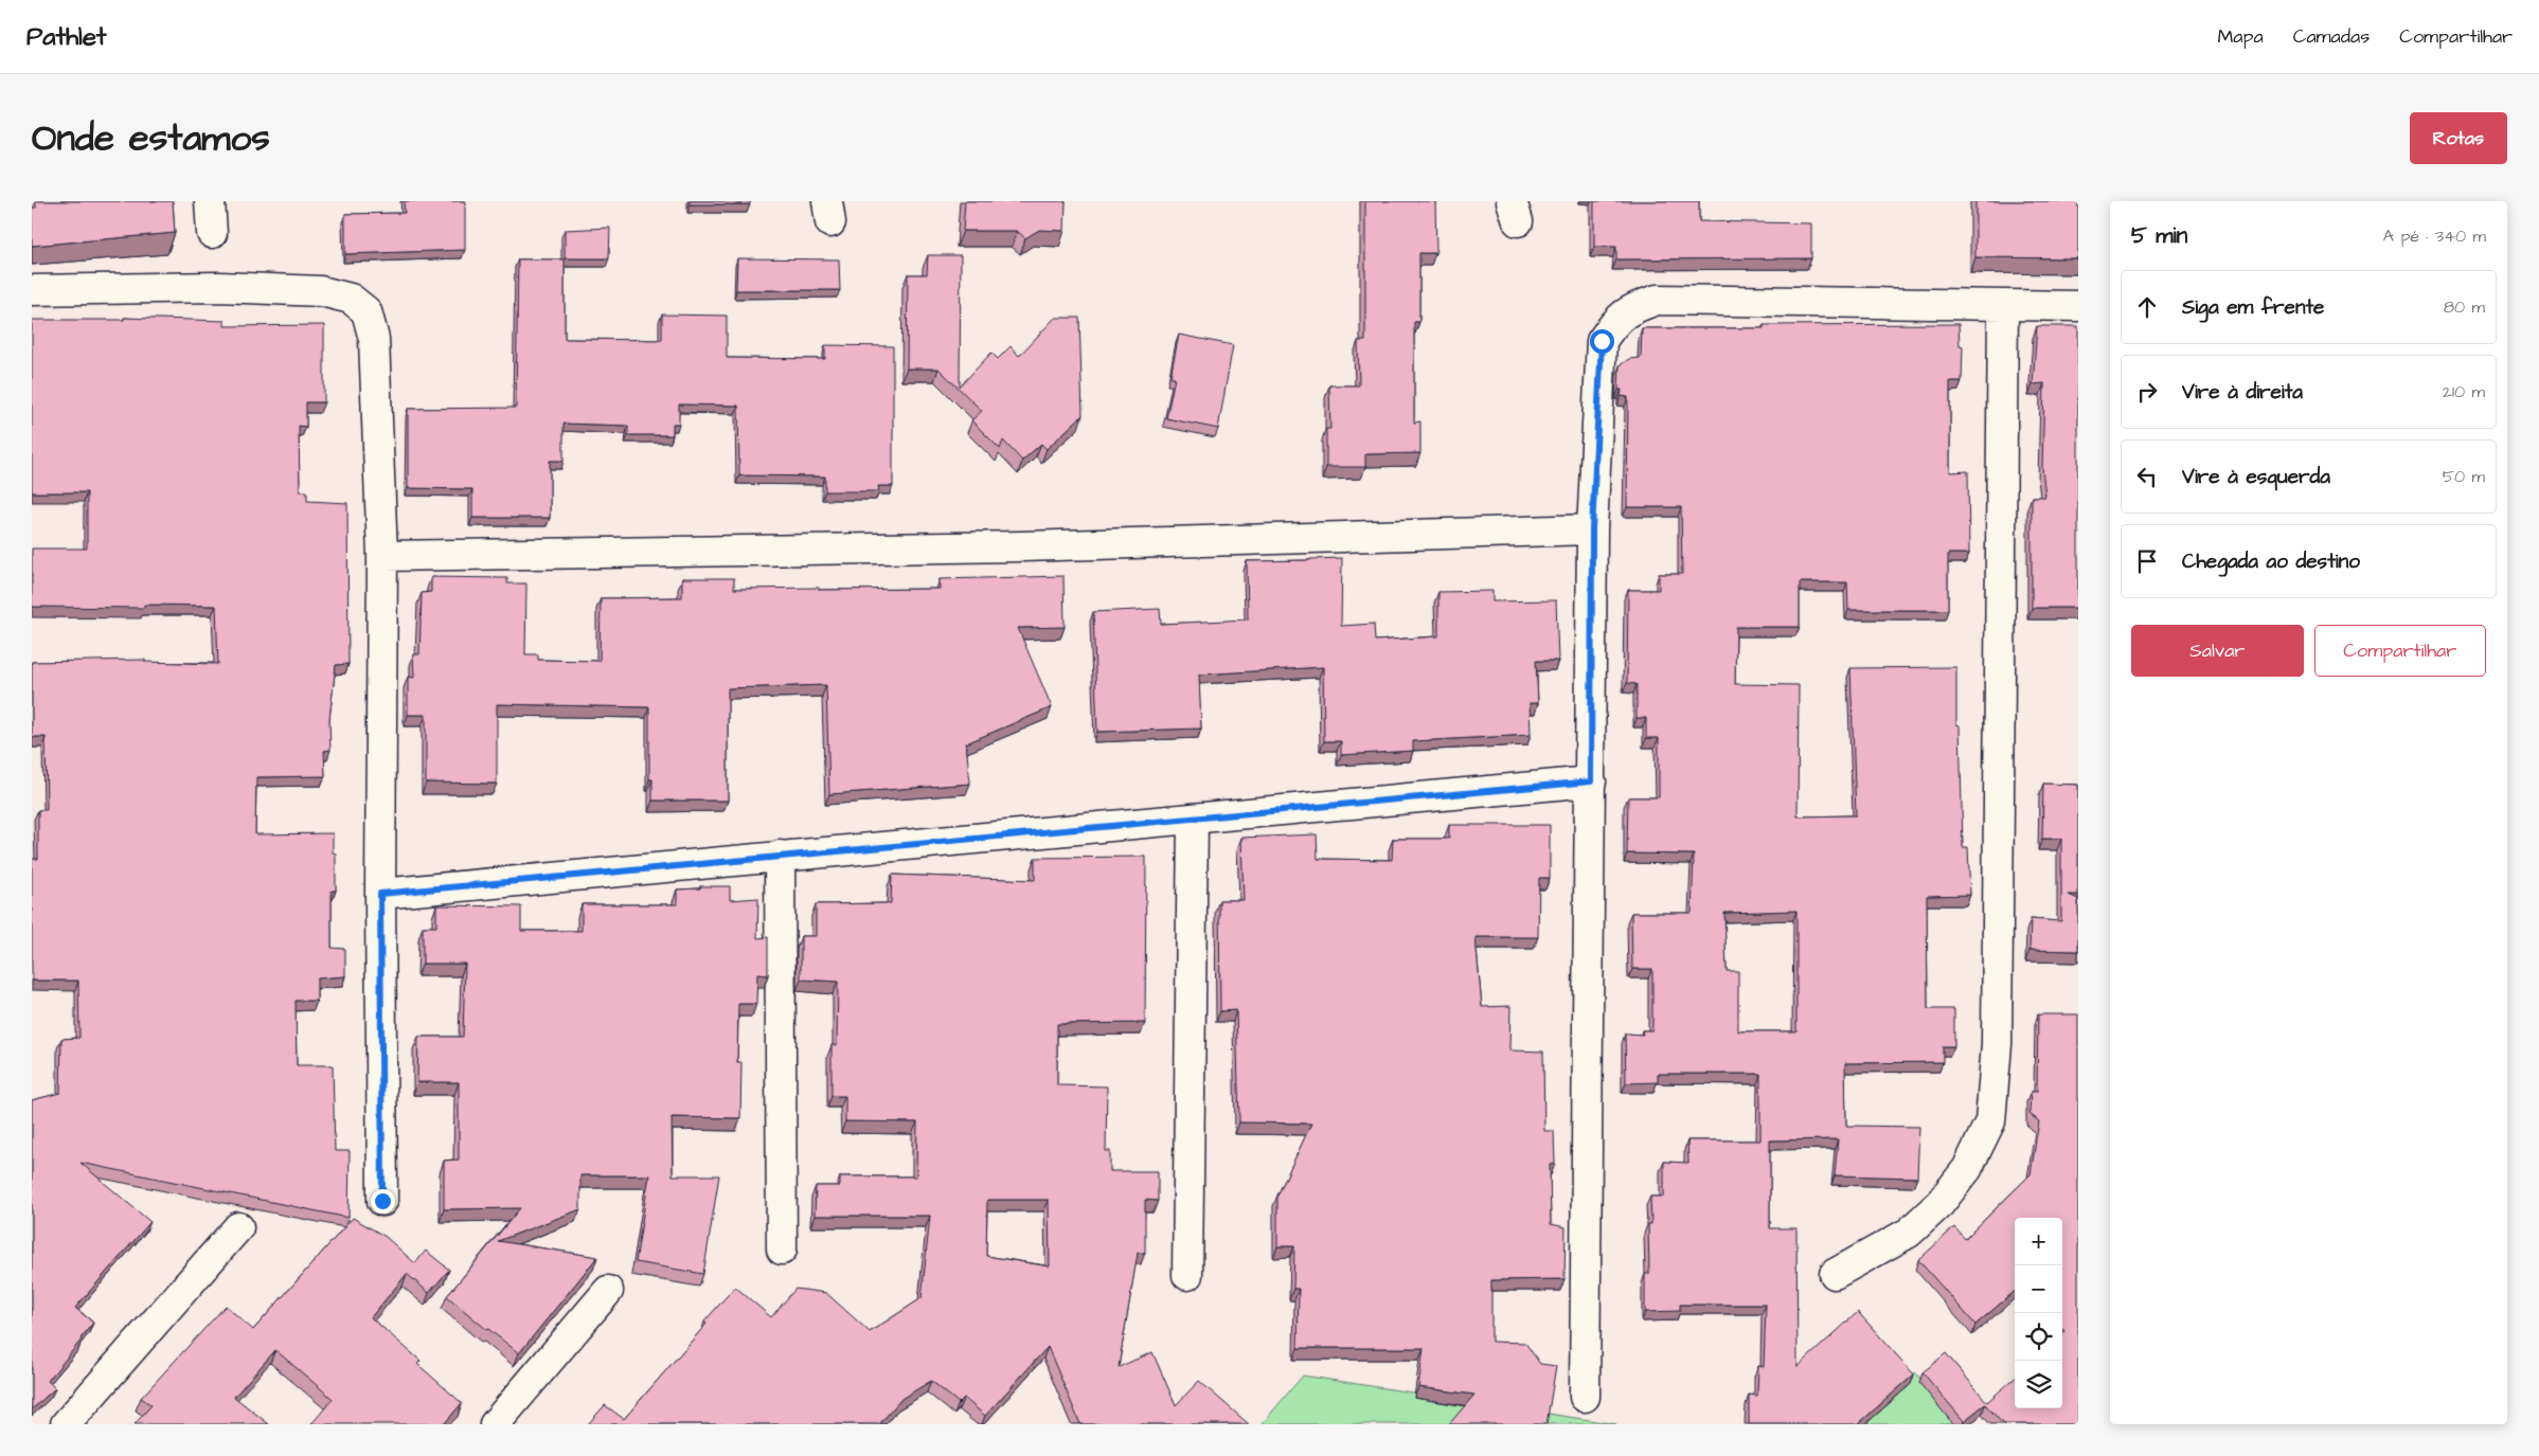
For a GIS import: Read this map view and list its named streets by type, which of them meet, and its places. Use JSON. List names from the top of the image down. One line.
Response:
{"page":{"header":"Pathlet","nav":["Mapa","Camadas","Compartilhar"],"title":"Onde estamos","buttons":["Rotas",["Salvar","Compartilhar"]],"heading":["5 min","A pé · 340 m"],"list":[["Siga em frente","80 m"],["Vire à direita","210 m"],["Vire à esquerda","50 m"],"Chegada ao destino"],"map_buttons":["+","−"]}}
